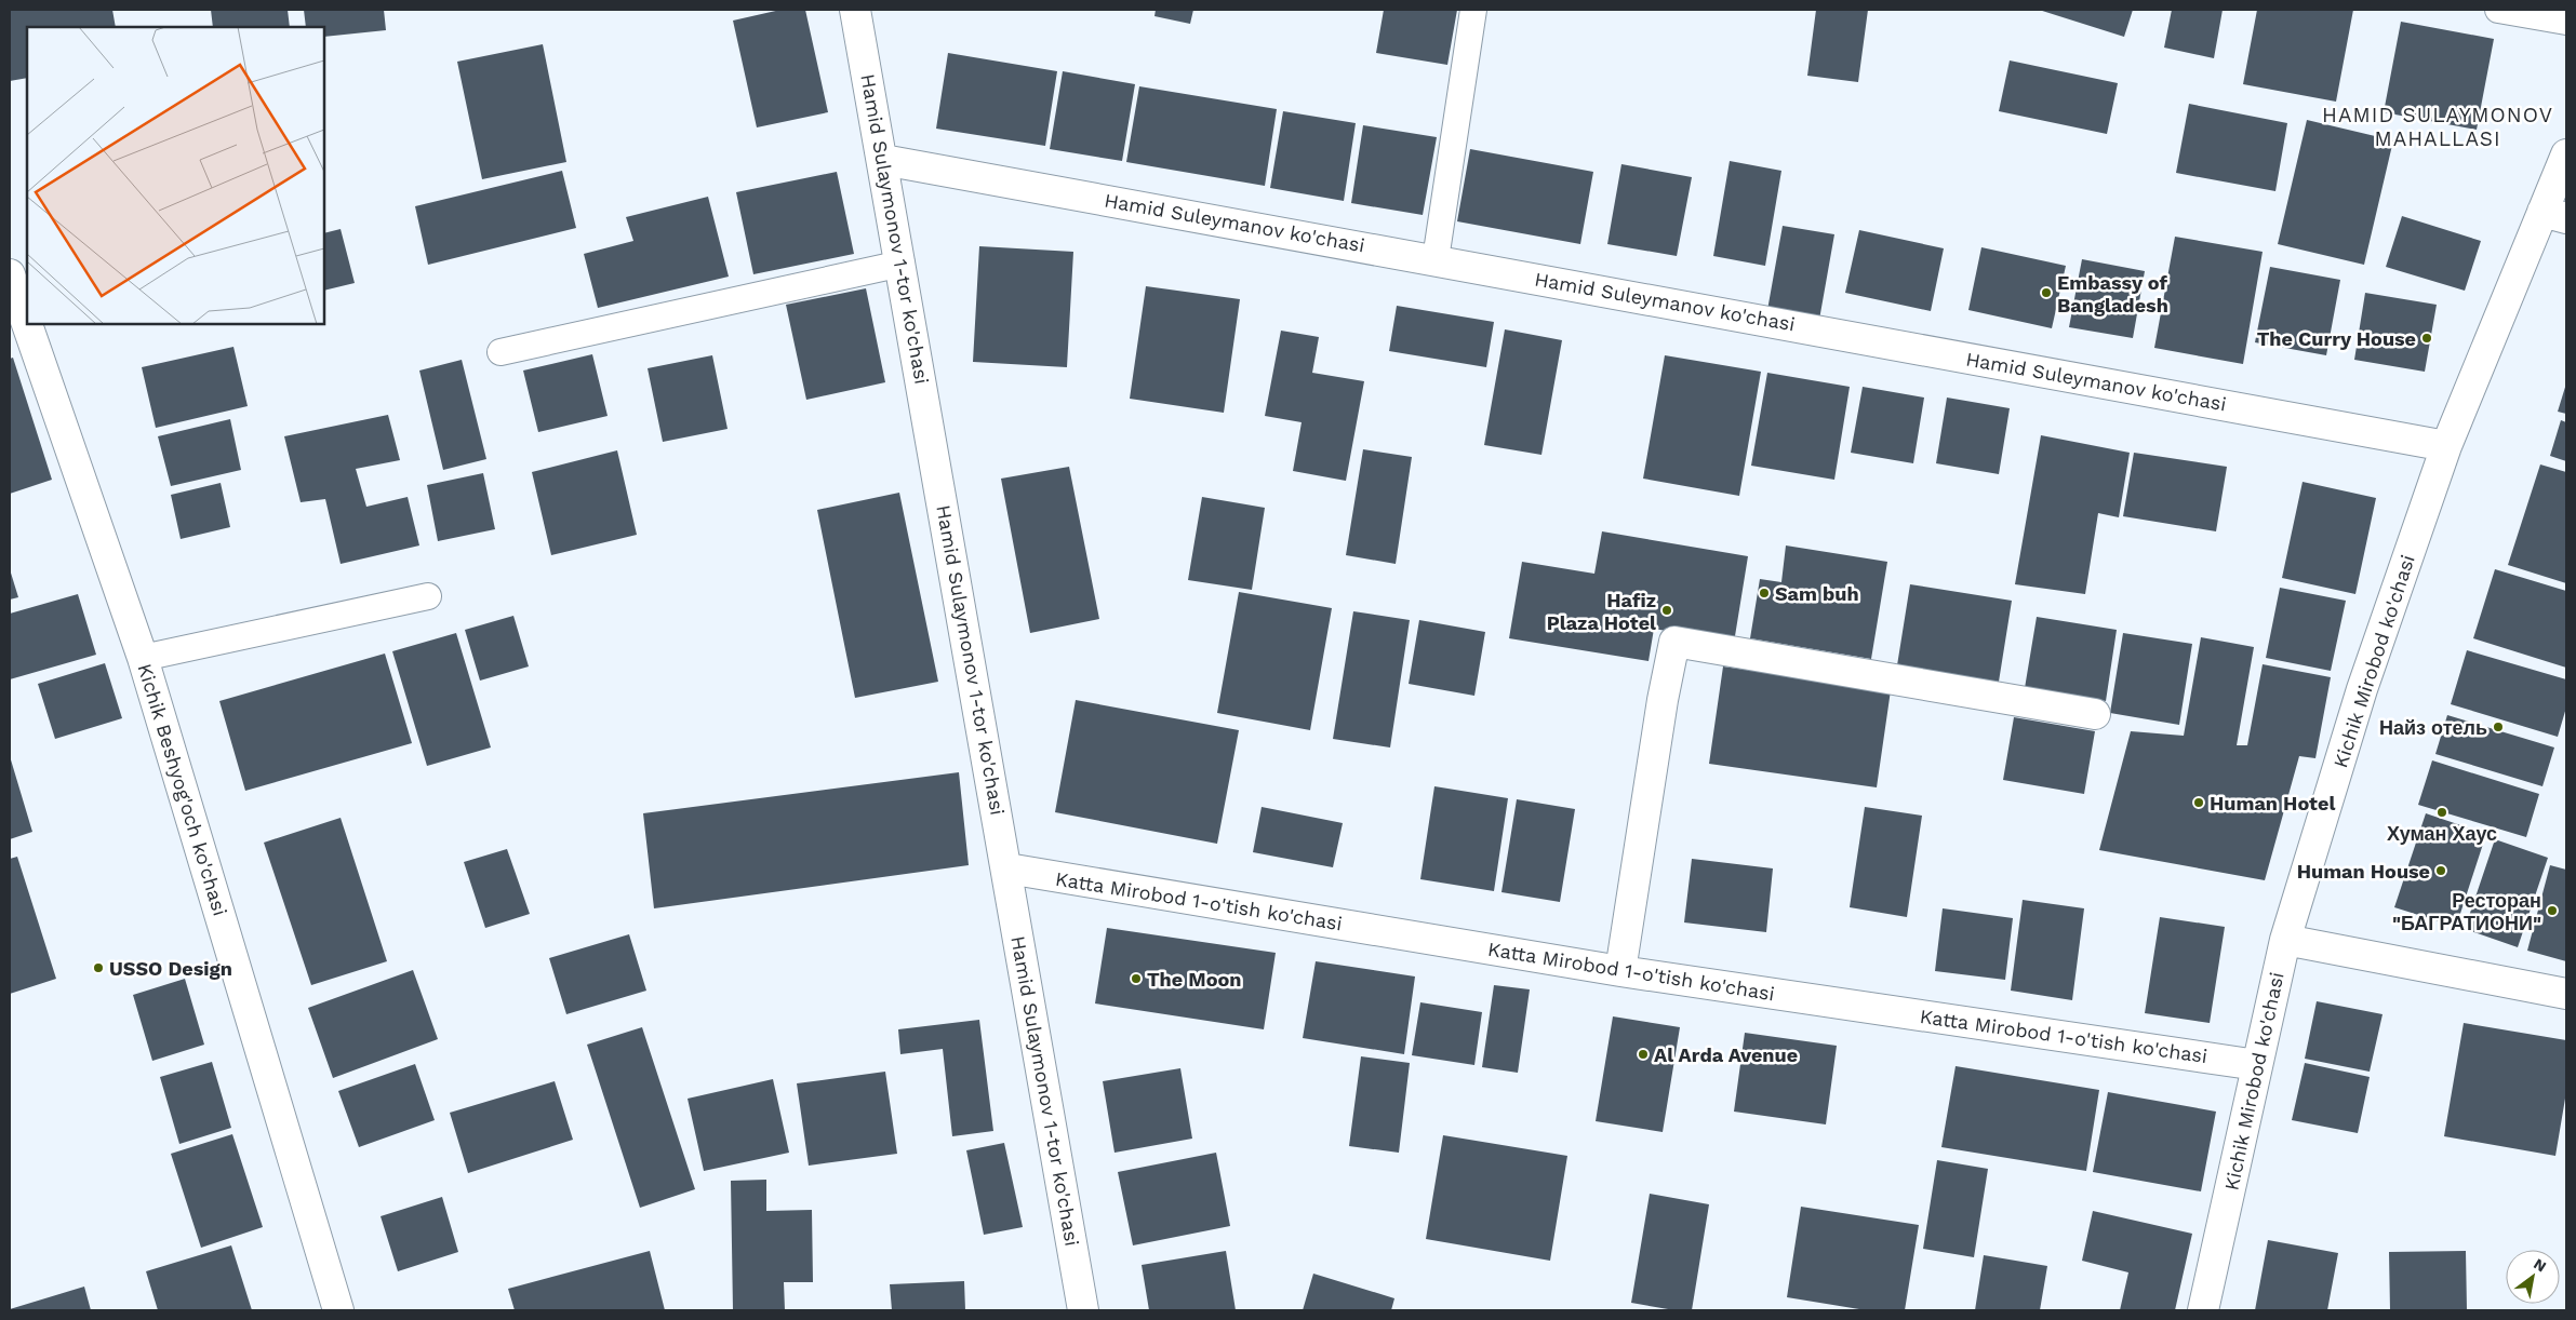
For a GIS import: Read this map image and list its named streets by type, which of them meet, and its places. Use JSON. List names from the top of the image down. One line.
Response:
{"streets":{"street":["Hamid Suleymanov ko'chasi","Hamid Sulaymonov 1-tor ko'chasi","Kichik Mirobod ko'chasi","Kichik Beshyog'och ko'chasi","Katta Mirobod 1-o'tish ko'chasi"]},"crossings":[["Hamid Suleymanov ko'chasi","Hamid Sulaymonov 1-tor ko'chasi"],["Hamid Suleymanov ko'chasi","Kichik Mirobod ko'chasi"],["Hamid Sulaymonov 1-tor ko'chasi","Katta Mirobod 1-o'tish ko'chasi"],["Kichik Mirobod ko'chasi","Katta Mirobod 1-o'tish ko'chasi"]],"districts":["HAMID SULAYMONOV MAHALLASI"],"places":["Embassy of Bangladesh","The Curry House","Sam buh","Hafiz Plaza Hotel","Найз отель","Human Hotel","Хуман Хаус","Human House","Ресторан \"БАГРАТИОНИ\"","USSO Design","The Moon","Al Arda Avenue"],"north":"top right"}
